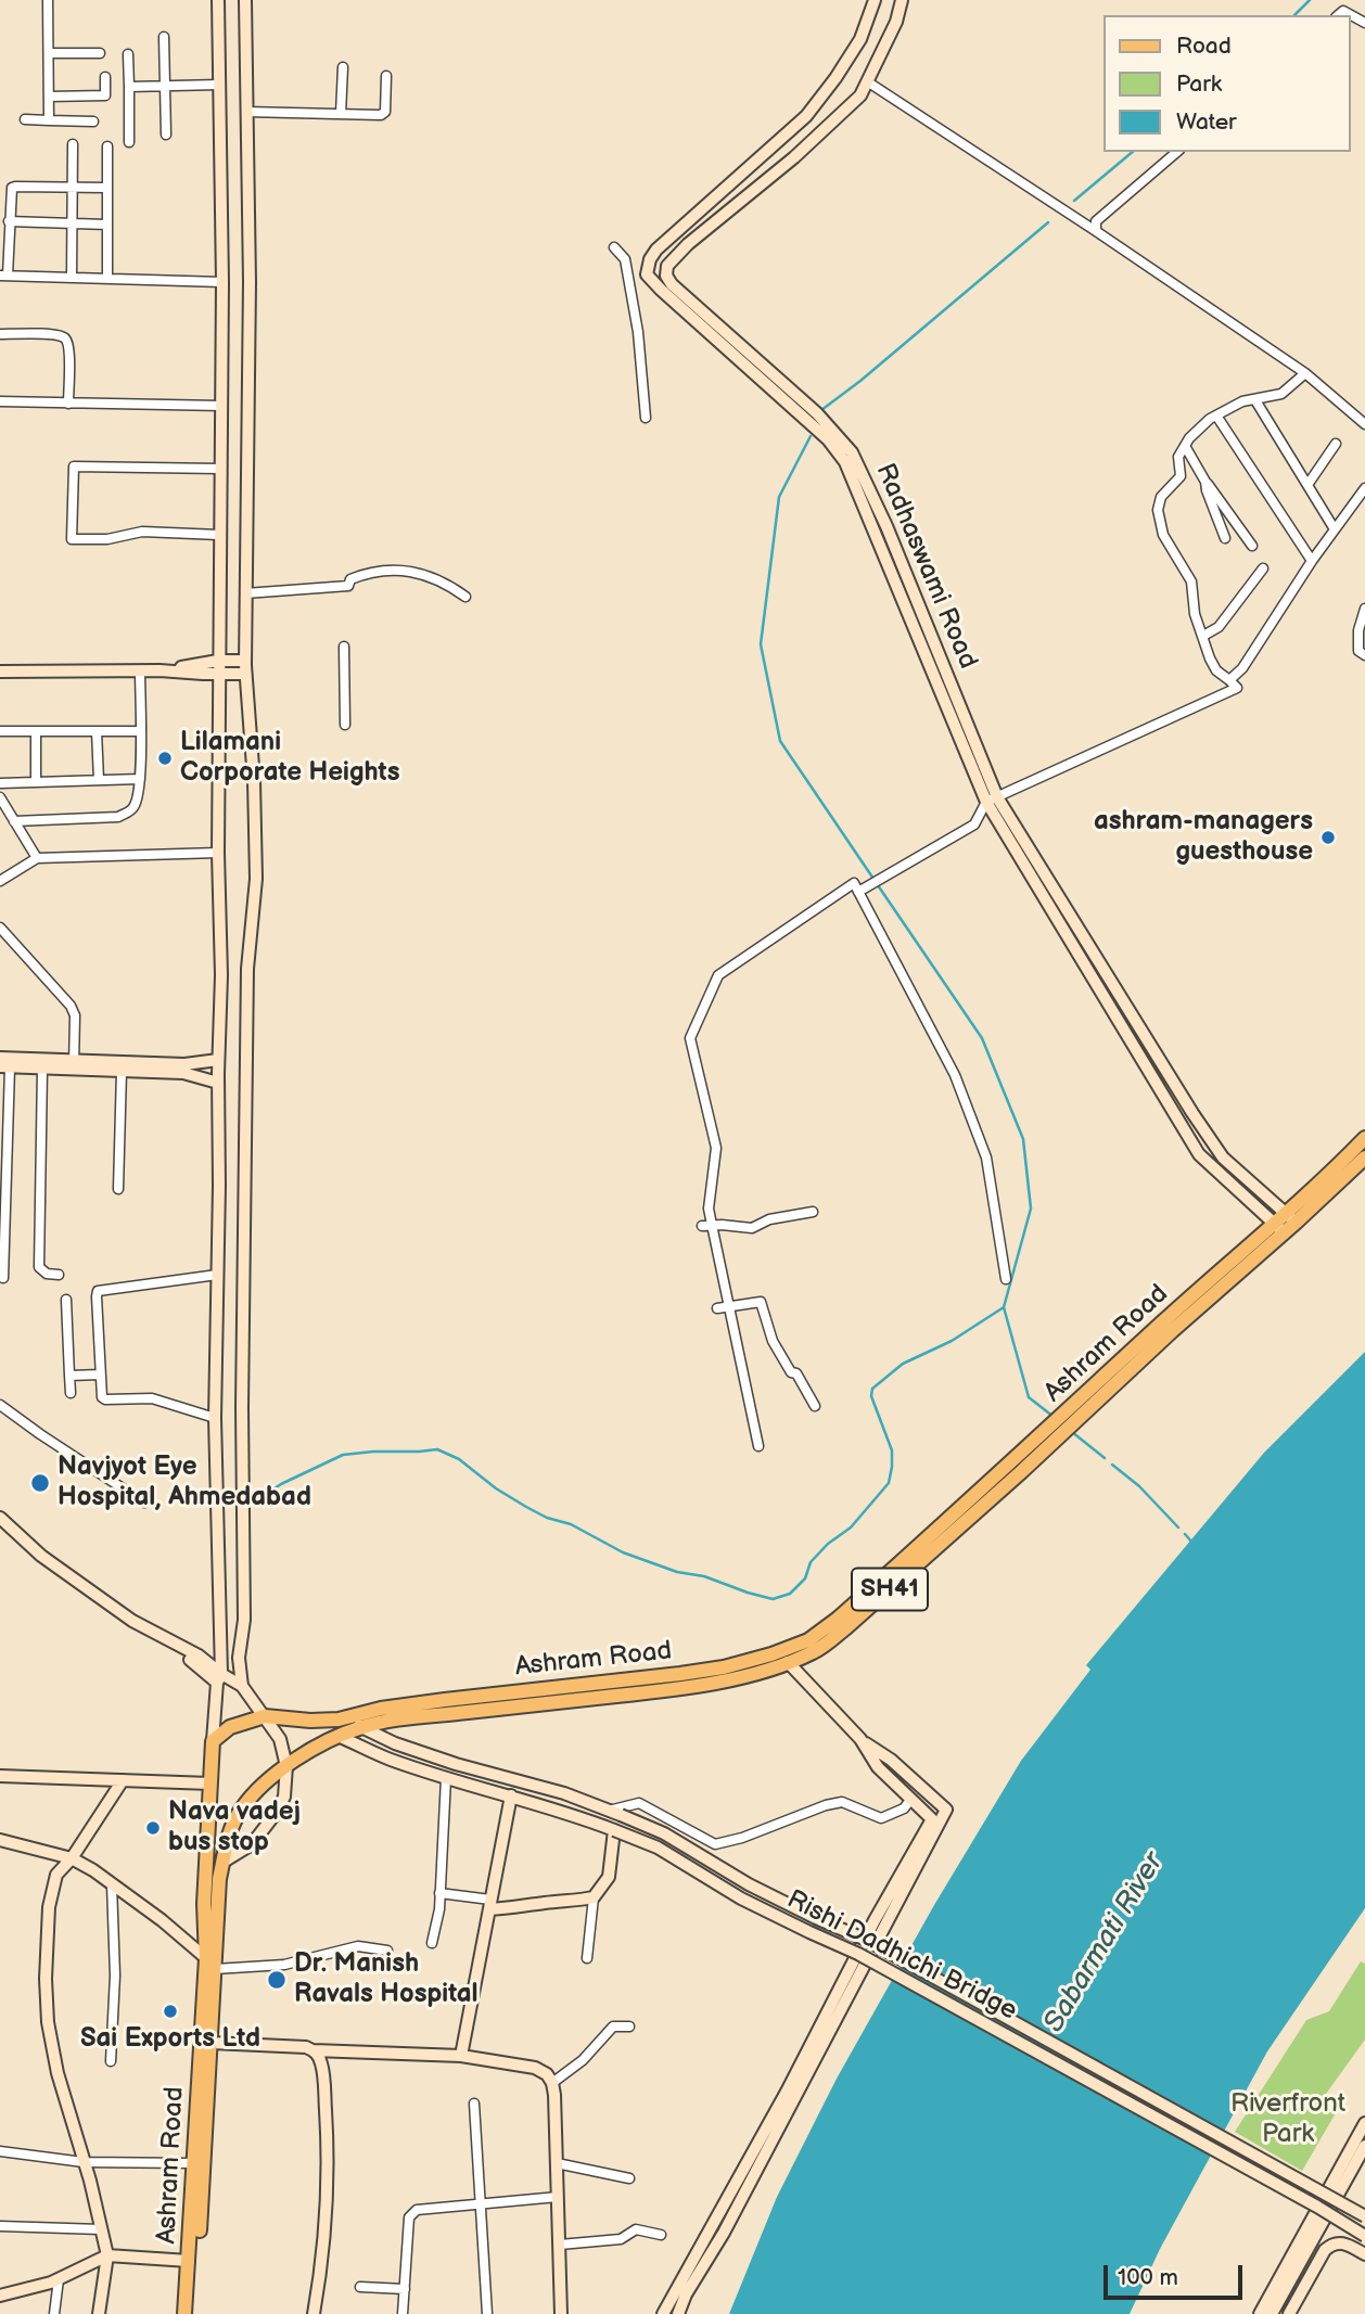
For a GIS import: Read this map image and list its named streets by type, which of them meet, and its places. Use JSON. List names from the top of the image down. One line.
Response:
{"streets":{"main road":["Radhaswami Road","Ashram Road","Rishi Dadhichi Bridge"]},"crossings":[["Radhaswami Road","Ashram Road"],["Ashram Road","Rishi Dadhichi Bridge"]],"water":["Sabarmati River"],"parks":["Riverfront Park"],"places":["Lilamani Corporate Heights","ashram-managers guesthouse","Navjyot Eye Hospital, Ahmedabad","Nava vadej bus stop","Dr. Manish Ravals Hospital","Sai Exports Ltd"],"legend":["Road","Park","Water"],"scale_bar":"100 m"}
